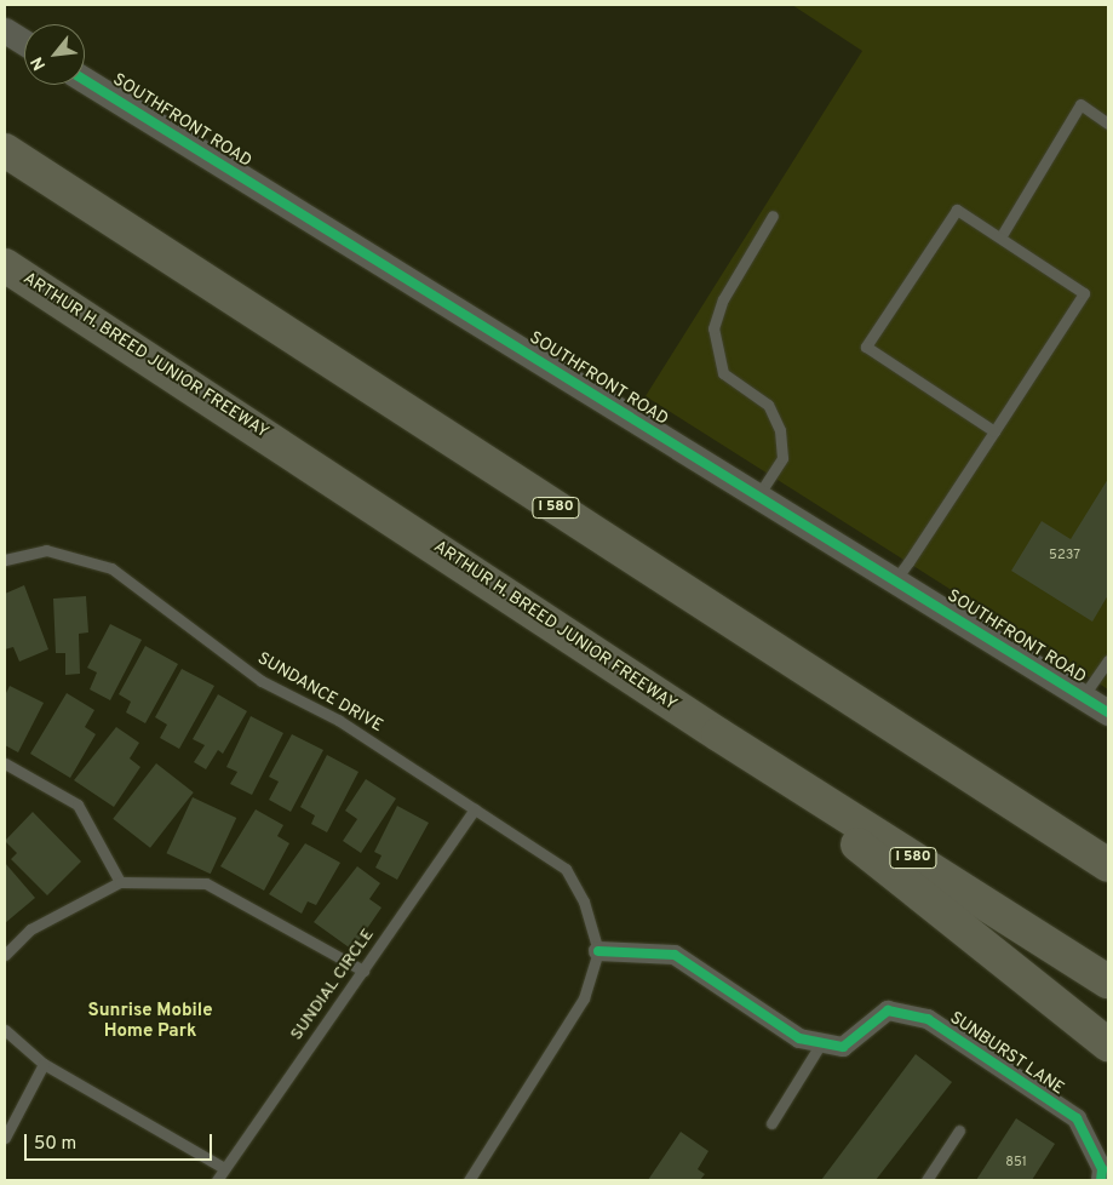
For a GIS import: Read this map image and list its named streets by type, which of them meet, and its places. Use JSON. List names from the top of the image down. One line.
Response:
{"streets":{"highway":["ARTHUR H. BREED JUNIOR FREEWAY","I 580"],"street":["SOUTHFRONT ROAD","SUNBURST LANE"],"lane":["SUNDANCE DRIVE","SUNDIAL CIRCLE"]},"crossings":[["SUNDANCE DRIVE","SUNDIAL CIRCLE"],["SUNDANCE DRIVE","SUNBURST LANE"]],"districts":["Sunrise Mobile Home Park"],"house_numbers":["5237","851"],"scale_bar":"50 m","north":"bottom left"}
